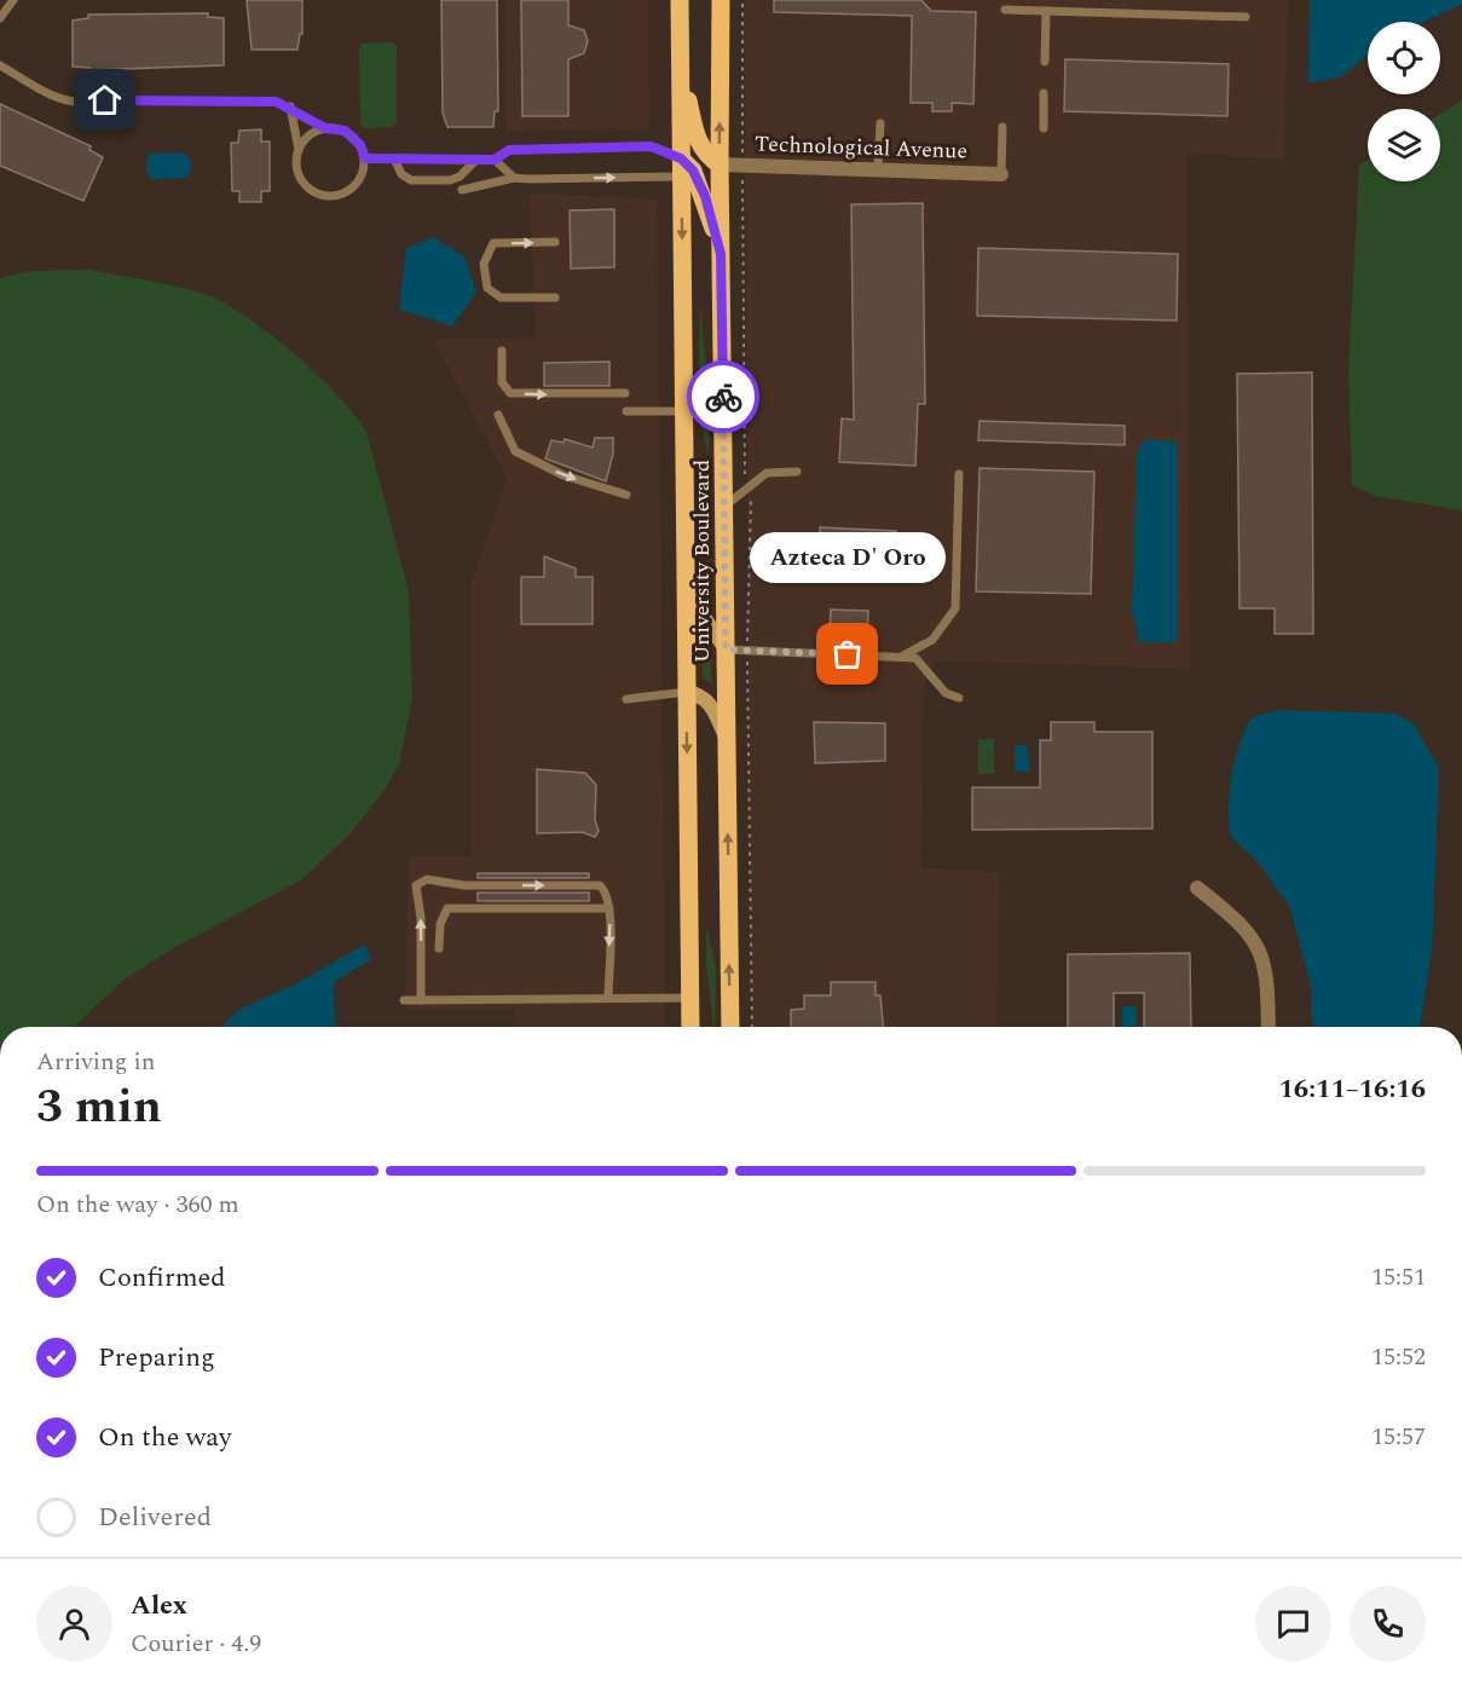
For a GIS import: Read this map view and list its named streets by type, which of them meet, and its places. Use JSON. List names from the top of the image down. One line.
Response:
{"streets":{"main road":["University Boulevard"],"street":["Technological Avenue"]},"crossings":[["Technological Avenue","University Boulevard"]],"places":["Azteca D' Oro"],"page":{"bubble":"Azteca D' Oro","heading":["3 min","Arriving in","16:11–16:16"],"panel":["Alex","Courier · 4.9"],"bar":"On the way · 360 m","list":[["Confirmed","15:51"],["Preparing","15:52"],["On the way","15:57"],"Delivered"]}}
